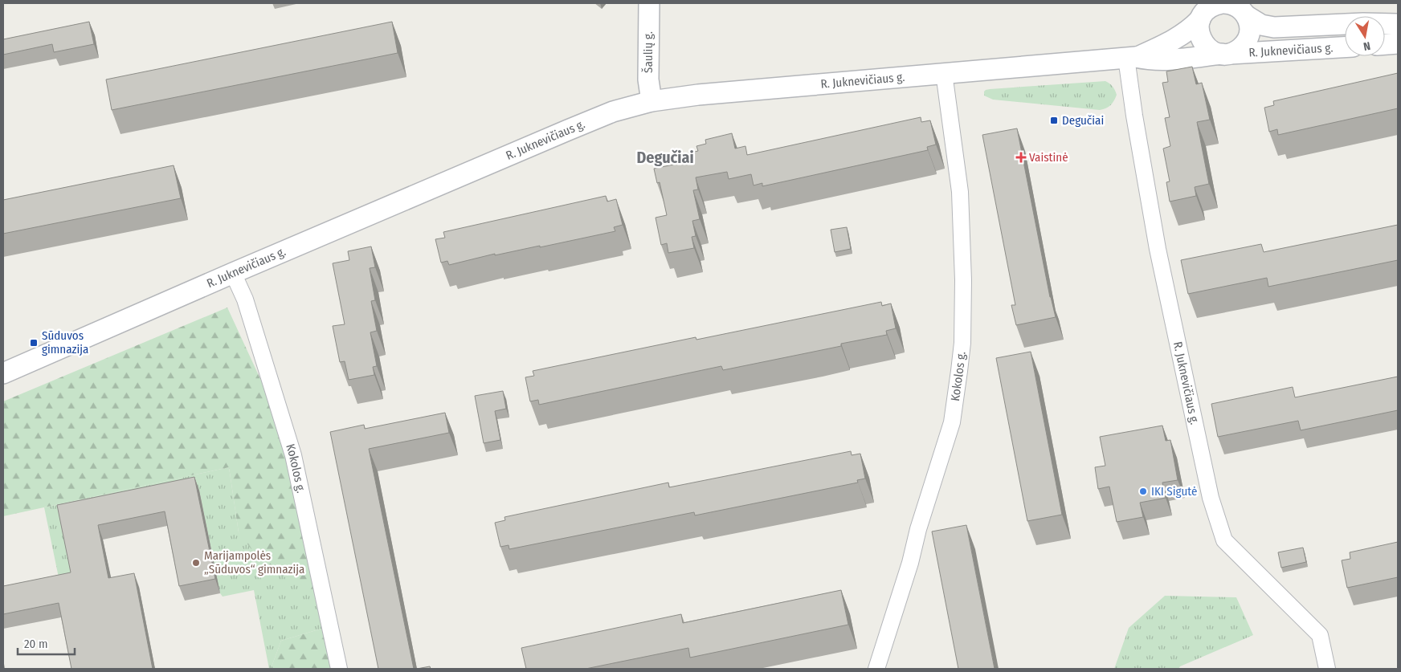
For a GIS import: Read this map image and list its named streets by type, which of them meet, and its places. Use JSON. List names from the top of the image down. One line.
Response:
{"streets":{"street":["R. Juknevičiaus g.","Šaulių g.","Kokolos g."]},"crossings":[["R. Juknevičiaus g.","Šaulių g."],["R. Juknevičiaus g.","Kokolos g."]],"districts":["Degučiai"],"places":{"transit":["Degučiai","Sūduvos gimnazija"],"health":["Vaistinė"],"other":["IKI Sigutė","Marijampolės „Sūduvos“ gimnazija"]},"scale_bar":"20 m","north":"bottom"}
